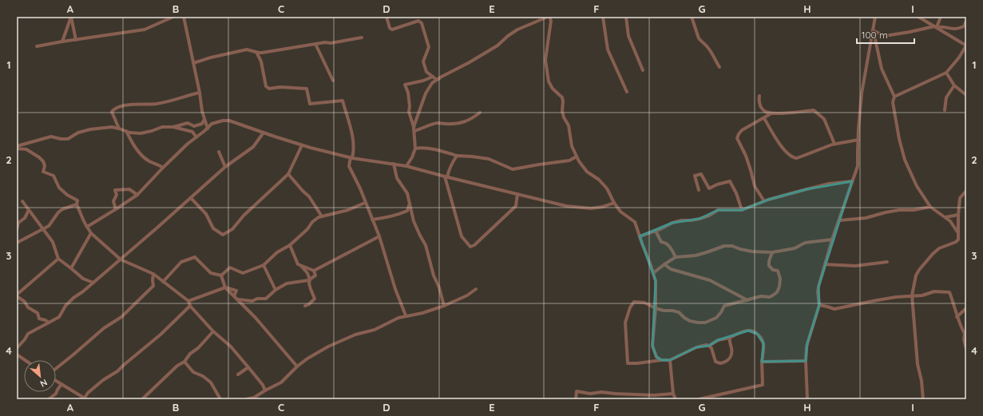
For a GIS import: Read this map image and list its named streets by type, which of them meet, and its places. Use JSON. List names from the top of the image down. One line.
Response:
{"scale_bar":"100 m","north":"bottom right","grid":{"columns":["A","B","C","D","E","F","G","H","I"],"rows":["1","2","3","4"]}}
